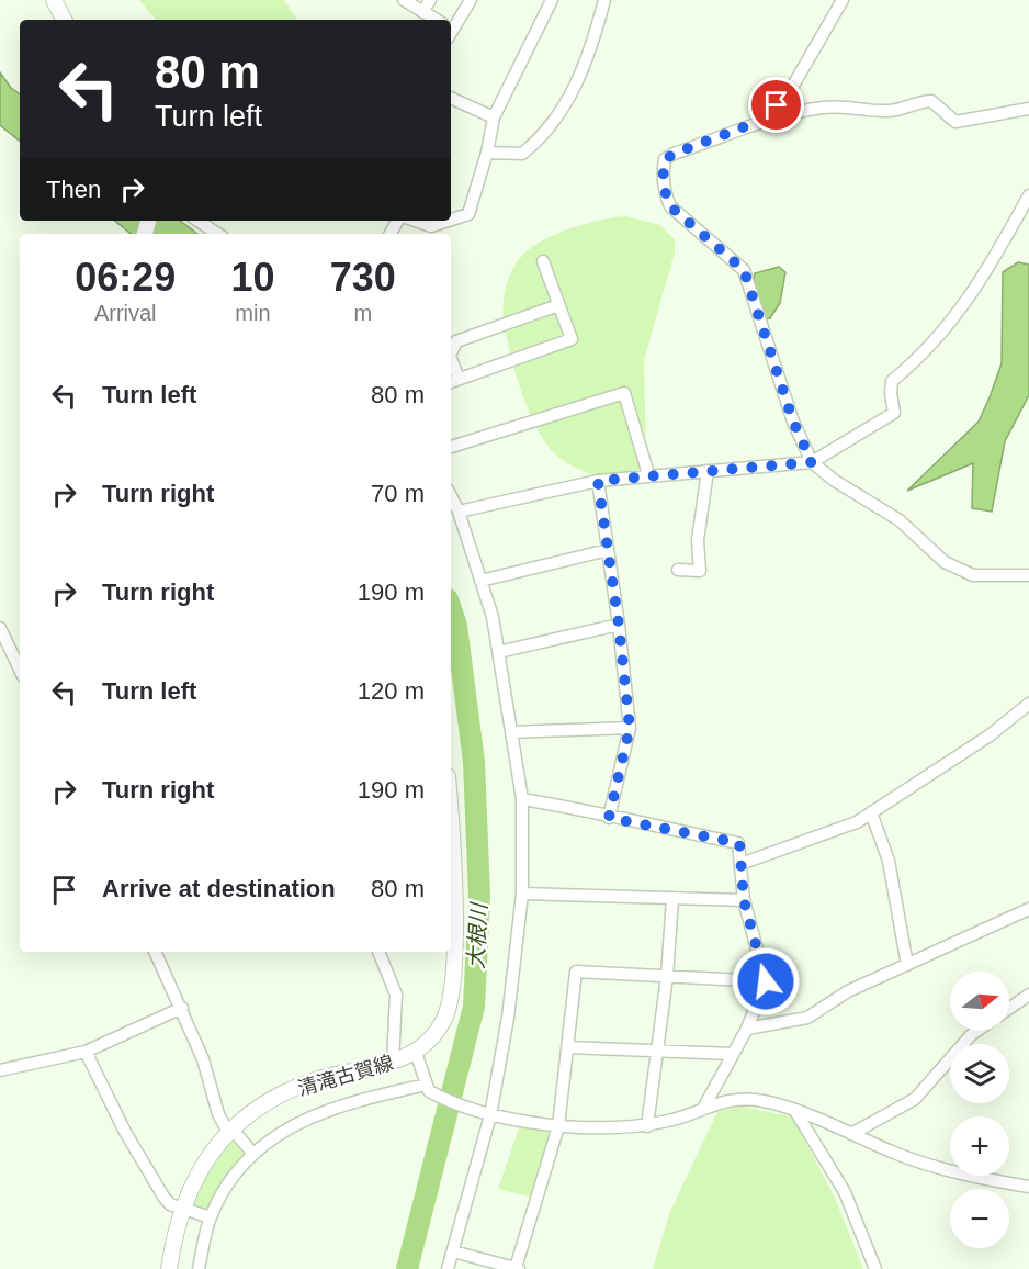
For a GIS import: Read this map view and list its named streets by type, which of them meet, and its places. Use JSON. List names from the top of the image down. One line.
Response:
{"streets":{"main road":["清滝古賀線"]},"water":["大根川"],"north":"right","page":{"turn":["80 m","Turn left"],"then":"Then","eta":["06:29","Arrival","10","min","730","m"],"list":[{"name":"Turn left","value":"80 m"},{"name":"Turn right","value":"70 m"},{"name":"Turn right","value":"190 m"},{"name":"Turn left","value":"120 m"},{"name":"Turn right","value":"190 m"},{"name":"Arrive at destination","value":"80 m"}],"map_buttons":["+","−"]}}
